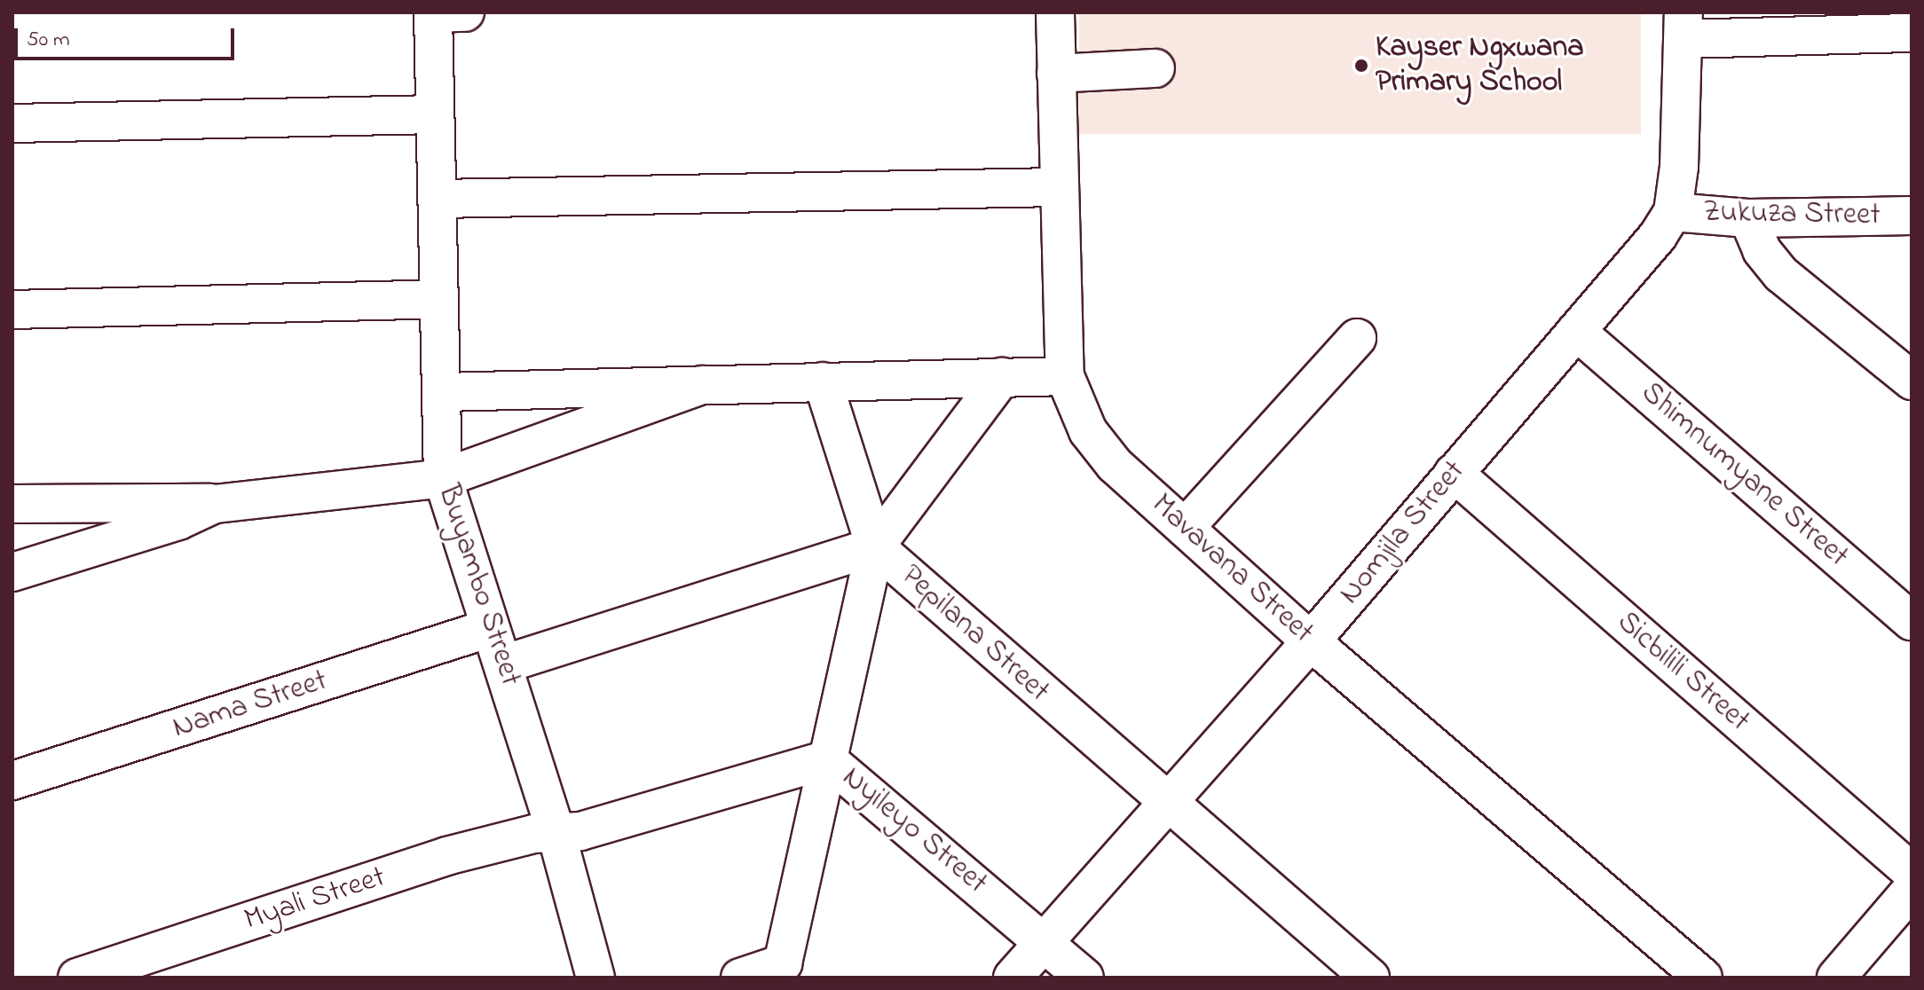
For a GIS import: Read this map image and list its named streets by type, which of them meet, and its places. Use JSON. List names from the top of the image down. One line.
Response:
{"streets":{"street":["Zukuza Street","Shimnumyane Street","Nomjila Street","Mavavana Street","Buyambo Street","Pepilana Street","Sicbilili Street","Nama Street","Nyileyo Street","Myali Street"]},"crossings":[["Zukuza Street","Nomjila Street"],["Shimnumyane Street","Nomjila Street"],["Nomjila Street","Mavavana Street"],["Nomjila Street","Pepilana Street"],["Nomjila Street","Sicbilili Street"],["Nomjila Street","Nyileyo Street"],["Buyambo Street","Pepilana Street"],["Buyambo Street","Nama Street"],["Buyambo Street","Nyileyo Street"],["Buyambo Street","Myali Street"],["Nyileyo Street","Myali Street"]],"places":["Kayser Ngxwana Primary School"],"scale_bar":"50 m"}
